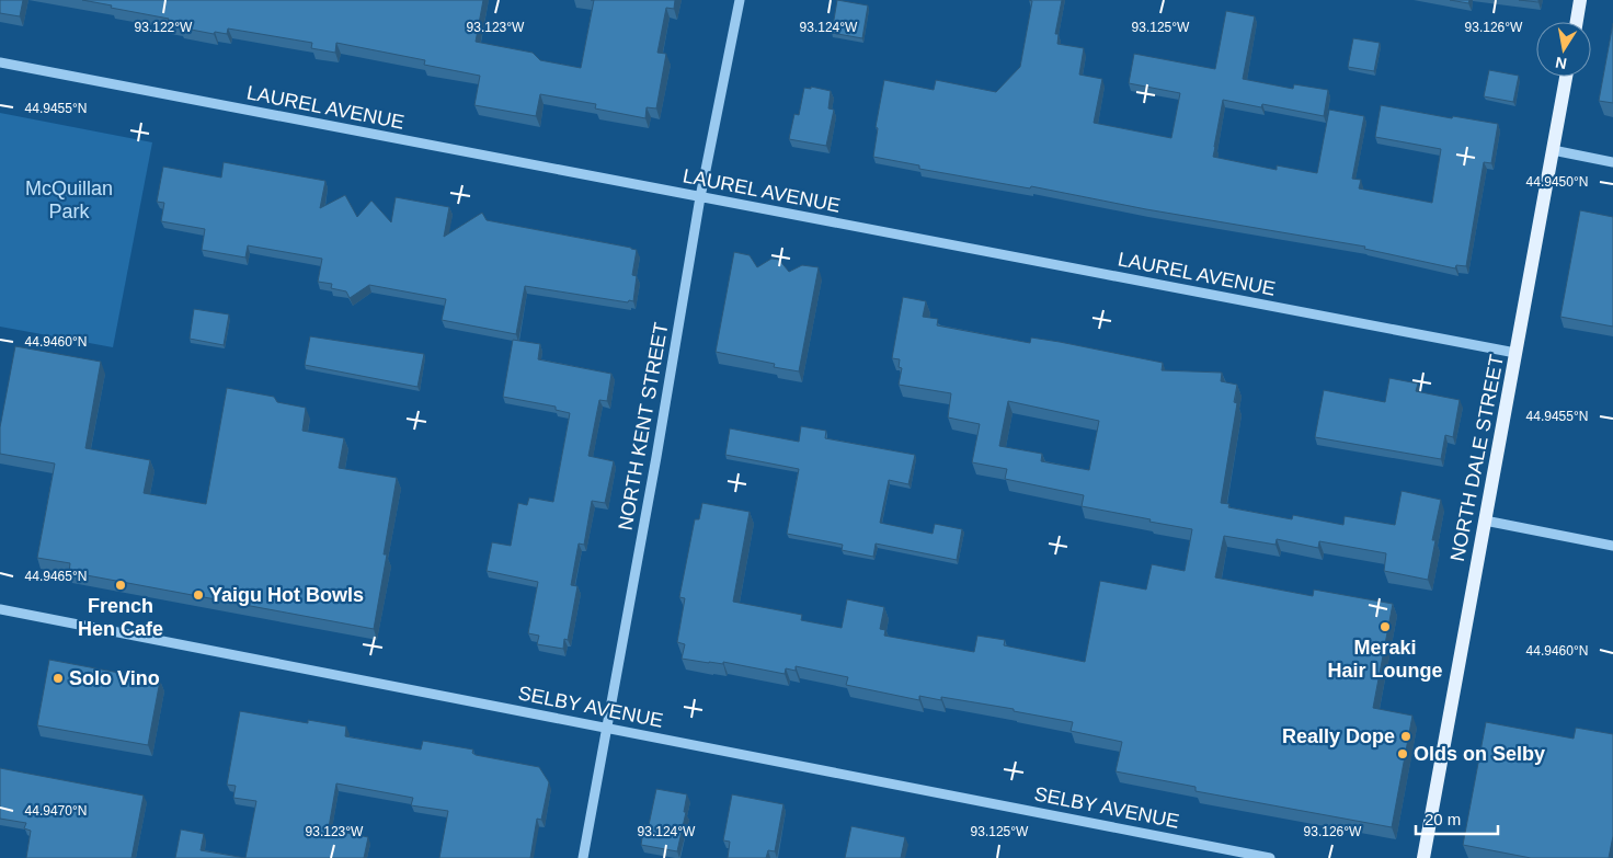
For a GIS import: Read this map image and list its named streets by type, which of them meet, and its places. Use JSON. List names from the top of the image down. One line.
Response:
{"streets":{"main road":["NORTH DALE STREET"],"street":["LAUREL AVENUE","NORTH KENT STREET","SELBY AVENUE"]},"crossings":[["LAUREL AVENUE","NORTH KENT STREET"],["LAUREL AVENUE","NORTH DALE STREET"],["NORTH KENT STREET","SELBY AVENUE"]],"parks":["McQuillan Park"],"places":["French Hen Cafe","Yaigu Hot Bowls","Meraki Hair Lounge","Solo Vino","Really Dope","Olds on Selby"],"scale_bar":"20 m","north":"bottom","coordinates":["93.122°W","93.123°W","93.124°W","93.125°W","93.126°W","44.9455°N","44.9450°N","44.9460°N","44.9465°N","44.9470°N"]}
